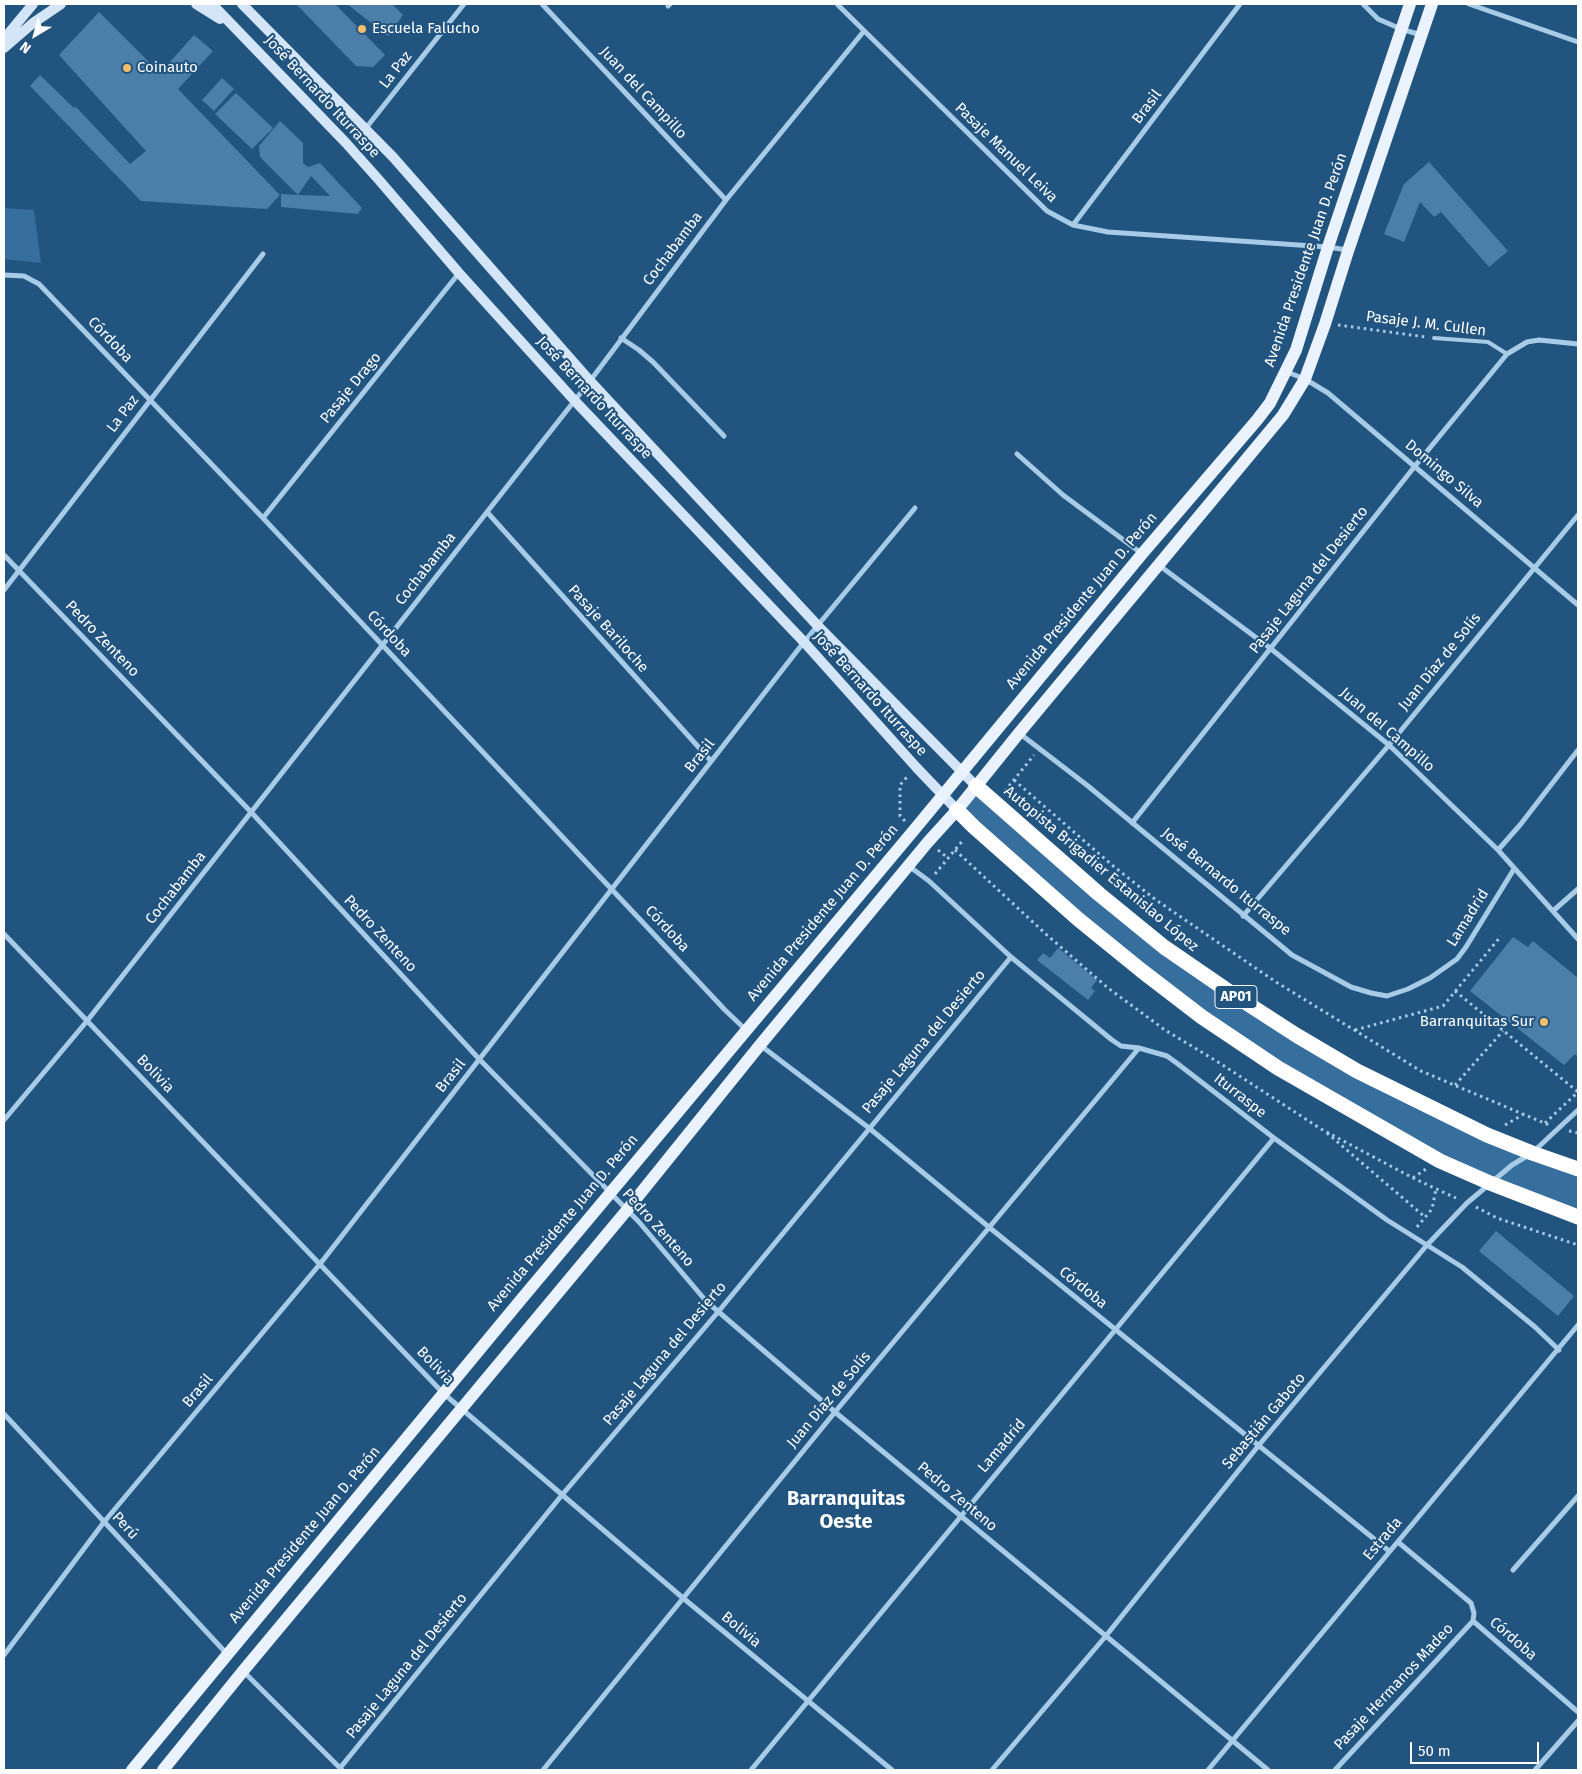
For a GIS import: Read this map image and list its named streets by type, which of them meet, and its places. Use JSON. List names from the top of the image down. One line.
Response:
{"streets":{"highway":["Autopista Brigadier Estanislao López","AP01"],"main road":["José Bernardo Iturraspe","Avenida Presidente Juan D. Perón"],"street":["La Paz","Juan del Campillo","Brasil","Pasaje Manuel Leiva","Cochabamba","Córdoba","Pasaje Drago","Domingo Silva","Pasaje Laguna del Desierto","Pasaje Bariloche","Pedro Zenteno","Juan Díaz de Solís","Lamadrid","Bolivia","Iturraspe","Sebastián Gaboto","Perú","Estrada","Pasaje Hermanos Madeo"],"lane":["Pasaje J. M. Cullen"]},"crossings":[["La Paz","José Bernardo Iturraspe"],["La Paz","Córdoba"],["La Paz","Pedro Zenteno"],["Juan del Campillo","Cochabamba"],["Juan del Campillo","Pasaje Laguna del Desierto"],["Juan del Campillo","Juan Díaz de Solís"],["Juan del Campillo","Lamadrid"],["José Bernardo Iturraspe","Brasil"],["José Bernardo Iturraspe","Cochabamba"],["José Bernardo Iturraspe","Avenida Presidente Juan D. Perón"],["José Bernardo Iturraspe","Pasaje Drago"],["José Bernardo Iturraspe","Pasaje Laguna del Desierto"],["José Bernardo Iturraspe","Juan Díaz de Solís"],["José Bernardo Iturraspe","Autopista Brigadier Estanislao López"],["José Bernardo Iturraspe","Lamadrid"],["José Bernardo Iturraspe","AP01"],["Brasil","Pasaje Manuel Leiva"],["Brasil","Córdoba"],["Brasil","Pasaje Bariloche"],["Brasil","Pedro Zenteno"],["Brasil","Bolivia"],["Brasil","Perú"],["Pasaje Manuel Leiva","Cochabamba"],["Pasaje Manuel Leiva","Avenida Presidente Juan D. Perón"],["Cochabamba","Córdoba"],["Cochabamba","Pasaje Bariloche"],["Cochabamba","Pedro Zenteno"],["Cochabamba","Bolivia"],["Avenida Presidente Juan D. Perón","Córdoba"],["Avenida Presidente Juan D. Perón","Domingo Silva"],["Avenida Presidente Juan D. Perón","Pedro Zenteno"],["Avenida Presidente Juan D. Perón","Bolivia"],["Avenida Presidente Juan D. Perón","Perú"],["Pasaje J. M. Cullen","Pasaje Laguna del Desierto"],["Córdoba","Pasaje Drago"],["Córdoba","Pasaje Laguna del Desierto"],["Córdoba","Juan Díaz de Solís"],["Córdoba","Lamadrid"],["Córdoba","Sebastián Gaboto"],["Córdoba","Estrada"],["Córdoba","Pasaje Hermanos Madeo"],["Domingo Silva","Pasaje Laguna del Desierto"],["Domingo Silva","Juan Díaz de Solís"],["Pasaje Laguna del Desierto","Pedro Zenteno"],["Pasaje Laguna del Desierto","Bolivia"],["Pasaje Laguna del Desierto","Iturraspe"],["Pedro Zenteno","Juan Díaz de Solís"],["Pedro Zenteno","Lamadrid"],["Pedro Zenteno","Sebastián Gaboto"],["Pedro Zenteno","Estrada"],["Juan Díaz de Solís","Bolivia"],["Juan Díaz de Solís","Iturraspe"],["Autopista Brigadier Estanislao López","Sebastián Gaboto"],["Lamadrid","Bolivia"],["Lamadrid","Iturraspe"],["AP01","Sebastián Gaboto"],["Iturraspe","Sebastián Gaboto"],["Iturraspe","Estrada"]],"districts":["Barranquitas Oeste"],"places":["Escuela Falucho","Coinauto","Barranquitas Sur"],"scale_bar":"50 m","north":"bottom left"}
